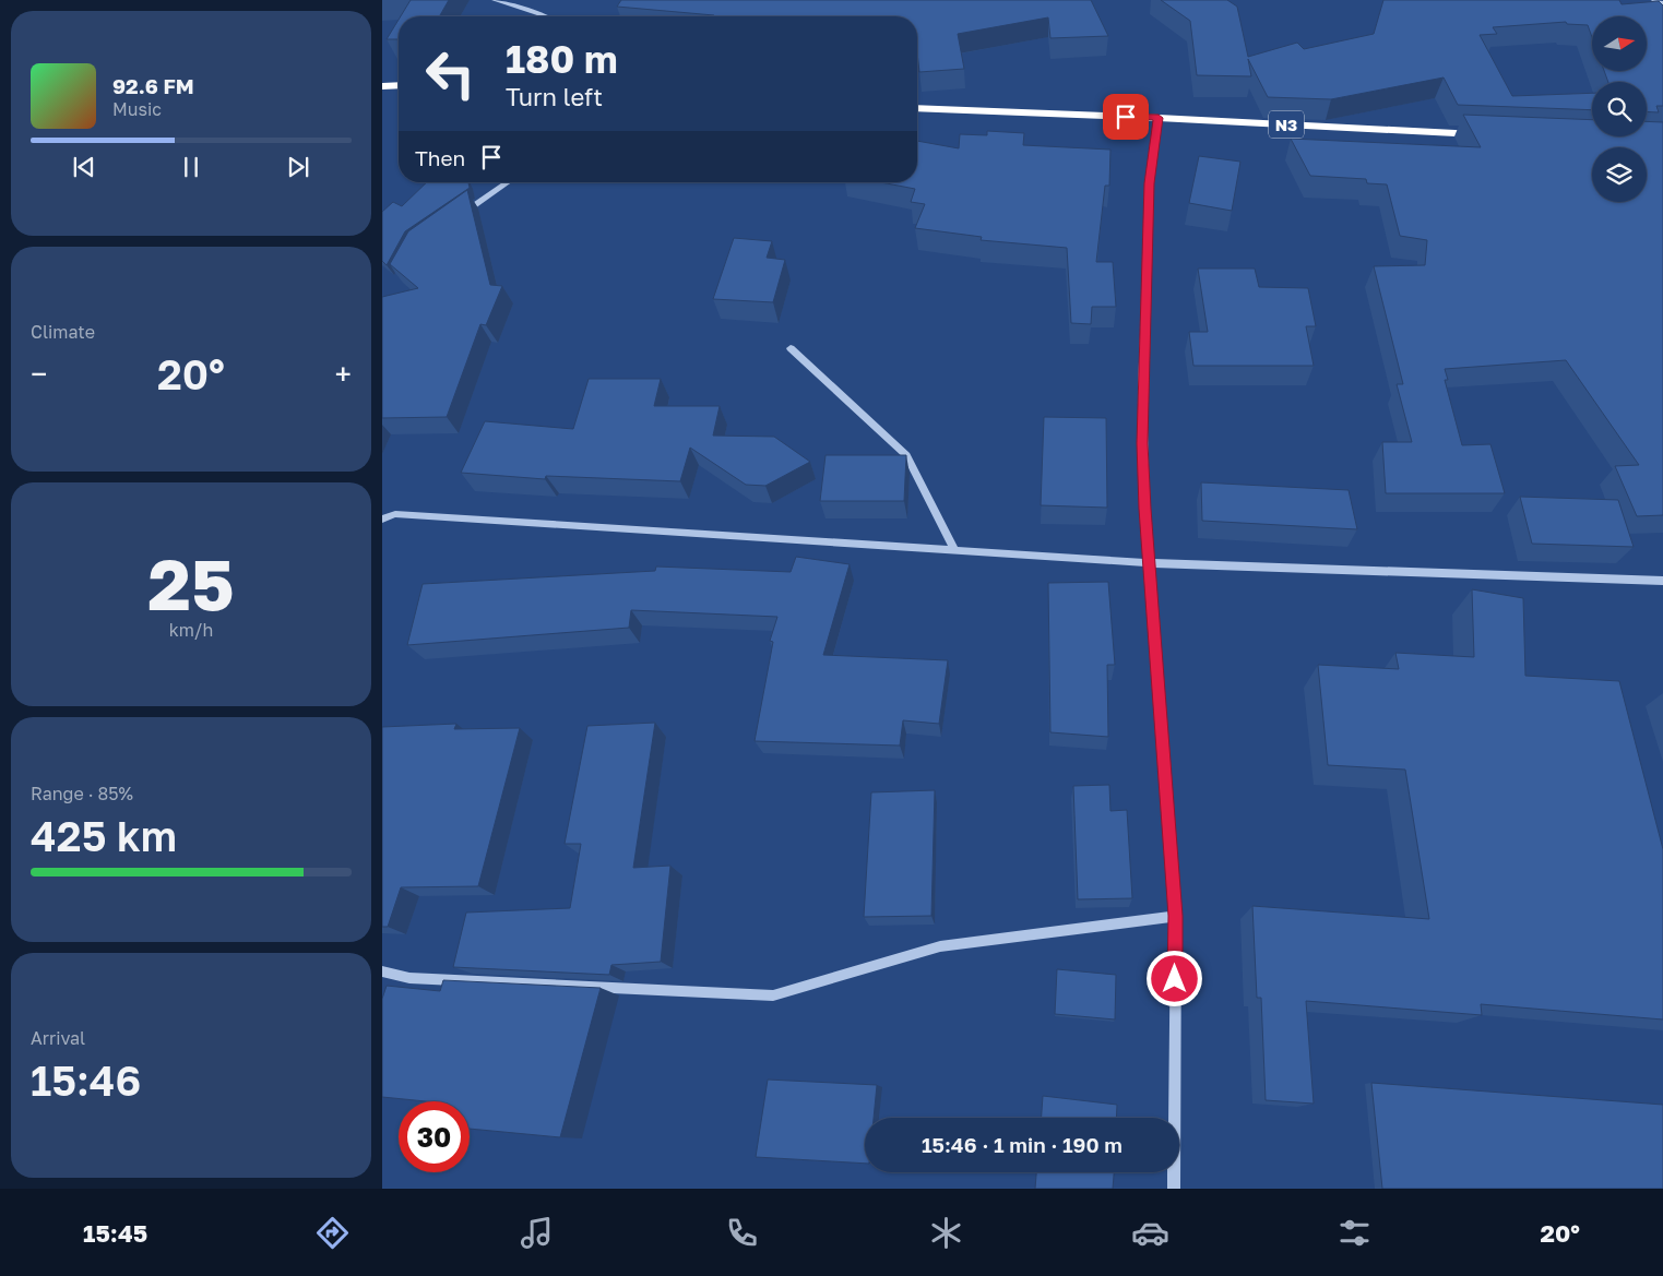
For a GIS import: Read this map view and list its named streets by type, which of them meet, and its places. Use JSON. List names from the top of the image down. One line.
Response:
{"streets":{"highway":["N3"]},"north":"right","page":{"turn":["180 m","Turn left"],"song":["92.6 FM","Music"],"then":"Then","tile":["Climate",["25","km/h"],["Range · 85%","425 km"],["Arrival","15:46"]],"heat":["−","20°","+"],"limit":"30","trip":"15:46 · 1 min · 190 m","tabs":["15:45","20°"]}}
